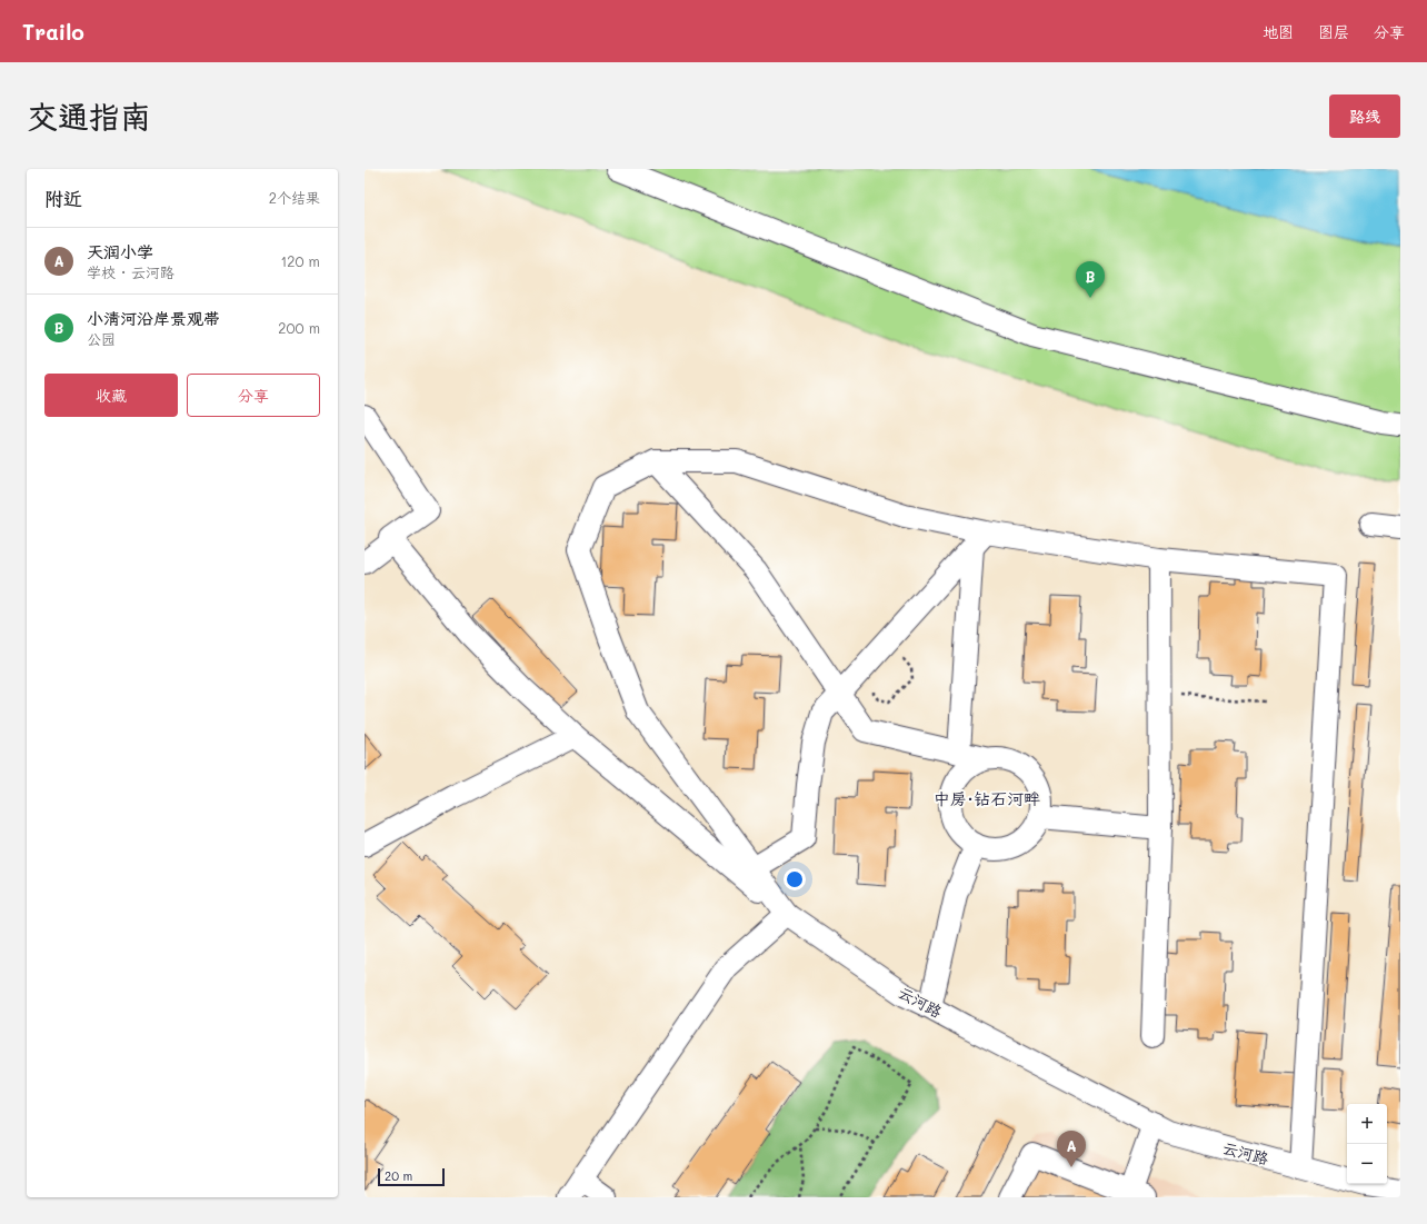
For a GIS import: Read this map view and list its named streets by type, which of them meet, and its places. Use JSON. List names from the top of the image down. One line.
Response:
{"streets":{"street":["云河路"]},"districts":["中房·钻石河畔"],"scale_bar":"20 m","page":{"header":"Trailo","nav":["地图","图层","分享"],"buttons":["路线",["收藏","分享"]],"title":"交通指南","heading":["附近","2个结果"],"list":[{"mark":"A","name":"天润小学","note":"学校 · 云河路","value":"120 m"},{"mark":"B","name":"小清河沿岸景观带","note":"公园","value":"200 m"}],"pins":["B","A"],"map_buttons":["+","−"],"scale":"20 m"}}
